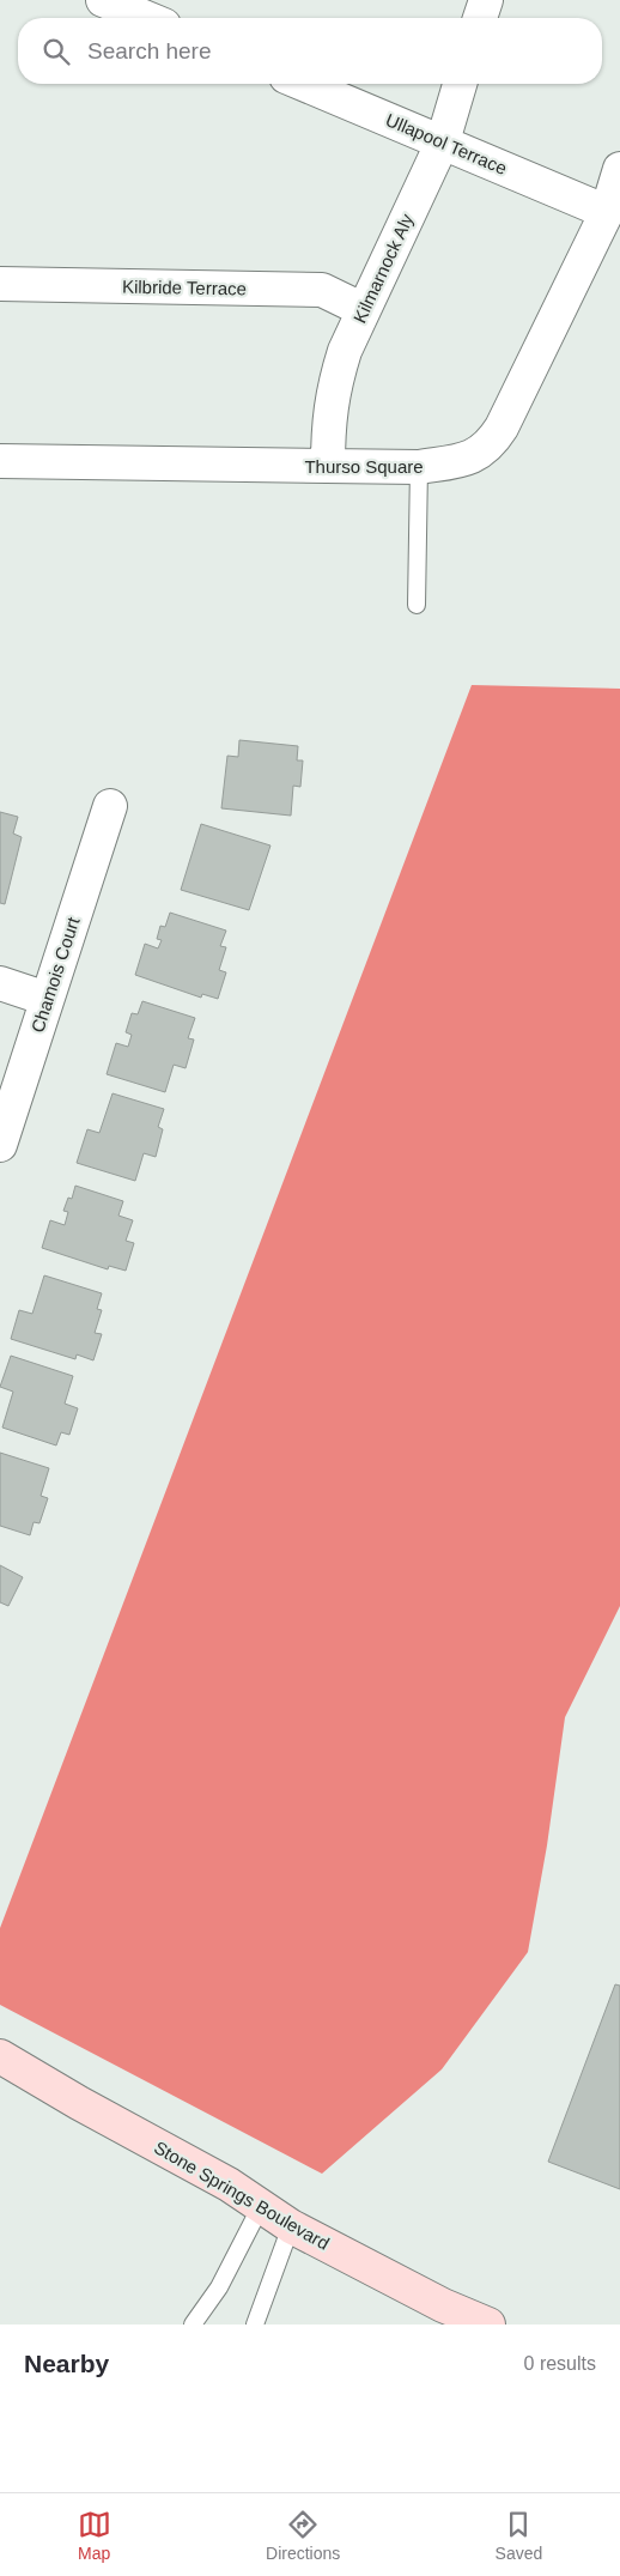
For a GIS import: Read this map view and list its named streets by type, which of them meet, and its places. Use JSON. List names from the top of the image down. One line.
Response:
{"streets":{"street":["Ullapool Terrace","Kilmarnock Aly","Kilbride Terrace","Thurso Square","Chamois Court","Stone Springs Boulevard"]},"crossings":[["Ullapool Terrace","Kilmarnock Aly"],["Ullapool Terrace","Thurso Square"],["Kilmarnock Aly","Kilbride Terrace"],["Kilmarnock Aly","Thurso Square"]],"page":{"search":"Search here","heading":["Nearby","0 results"],"nav":["Map","Directions","Saved"]}}
